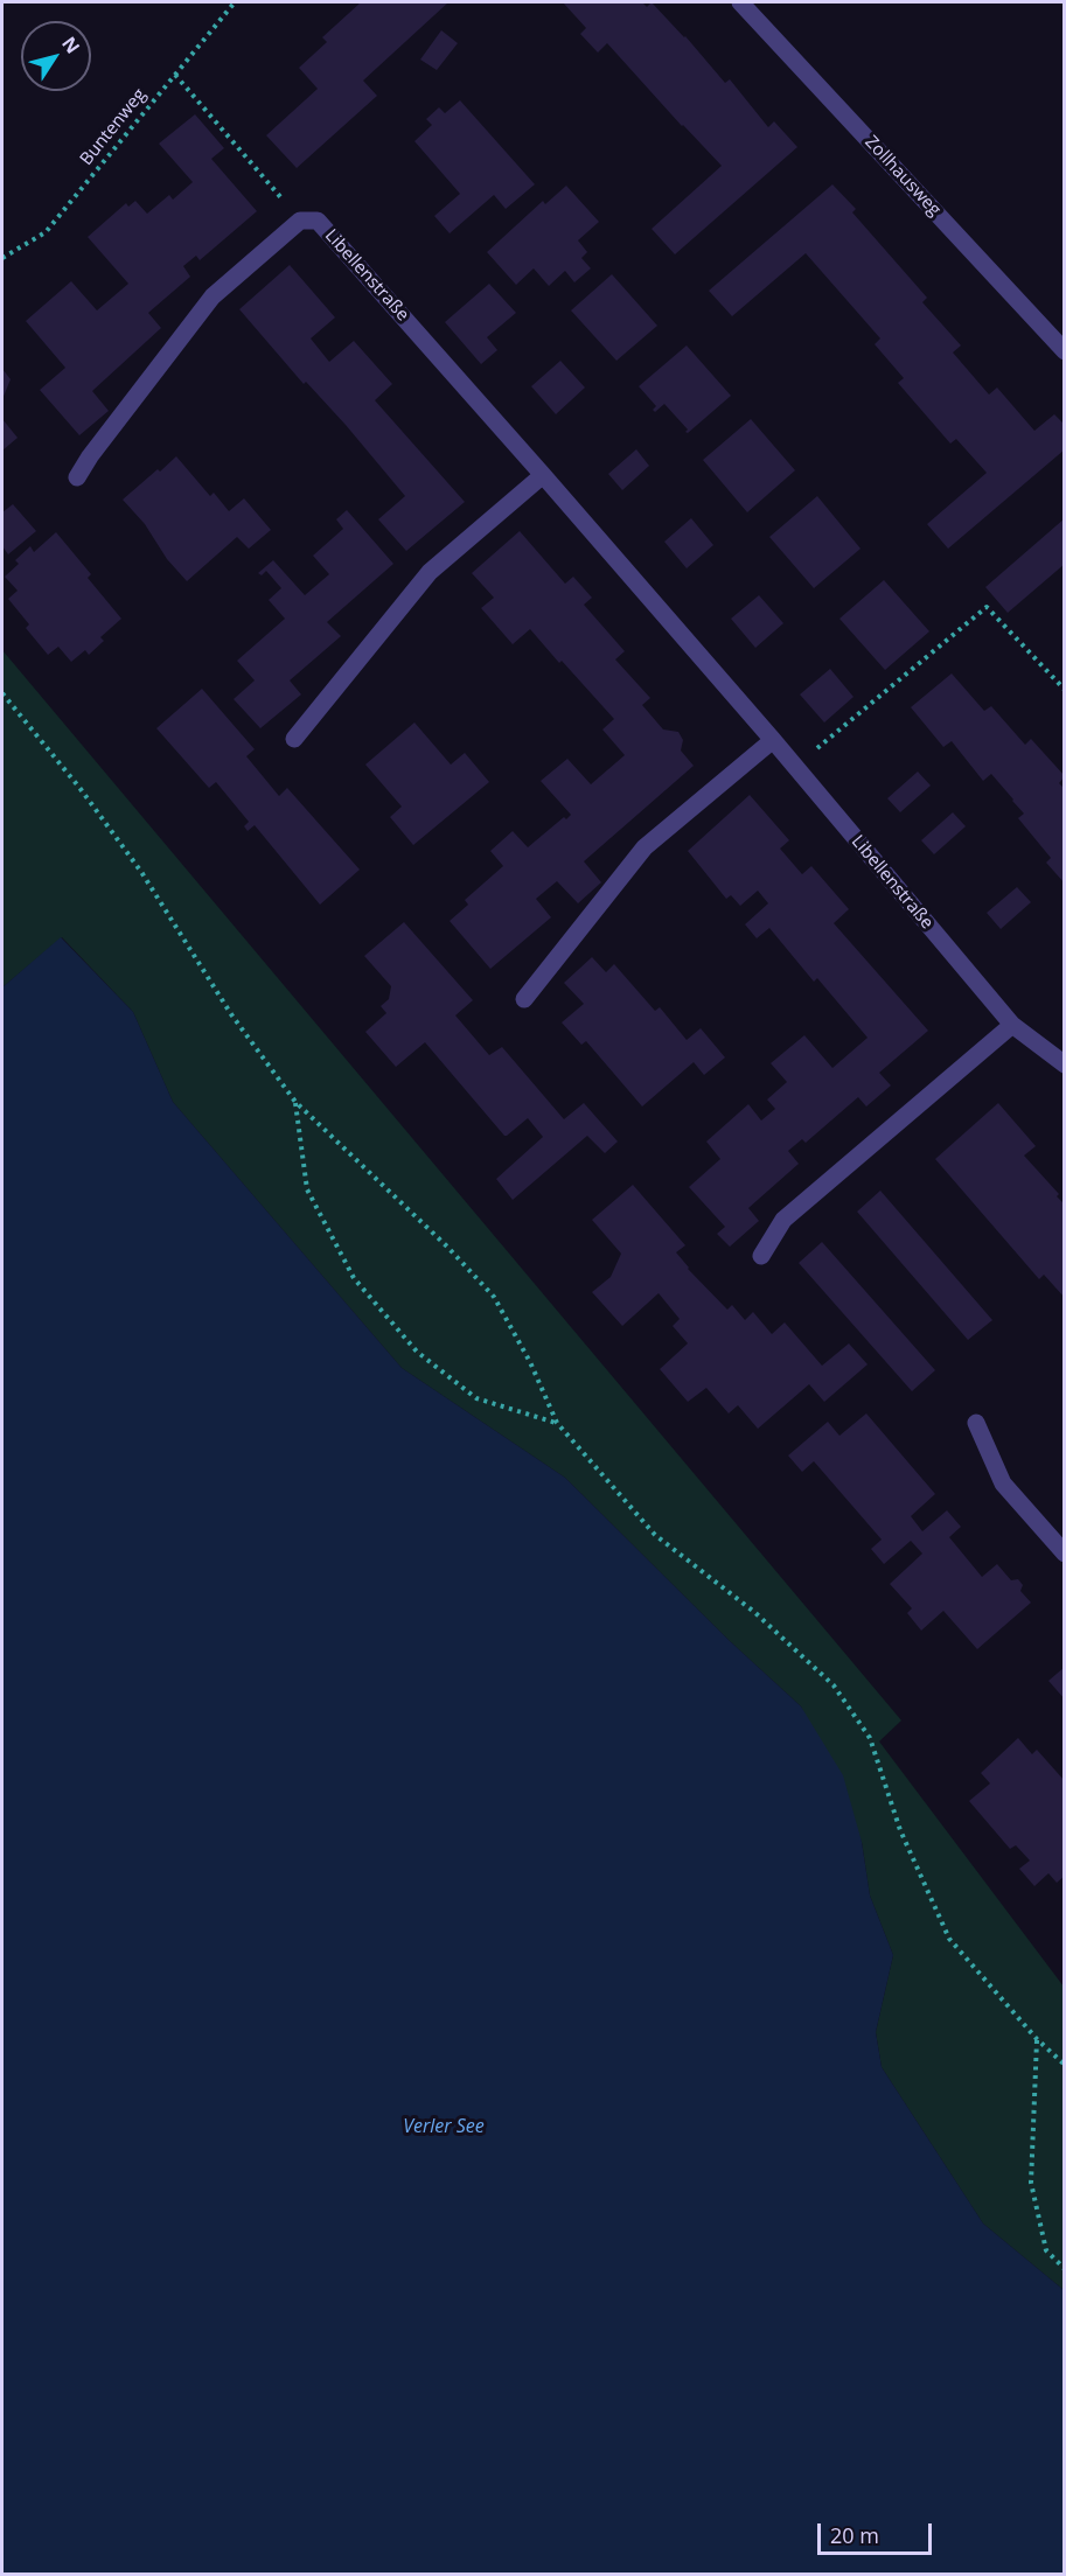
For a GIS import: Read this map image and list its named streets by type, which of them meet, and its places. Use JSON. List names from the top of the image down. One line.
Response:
{"streets":{"street":["Zollhausweg","Libellenstraße"],"path":["Buntenweg"]},"water":["Verler See"],"scale_bar":"20 m","north":"top right"}
